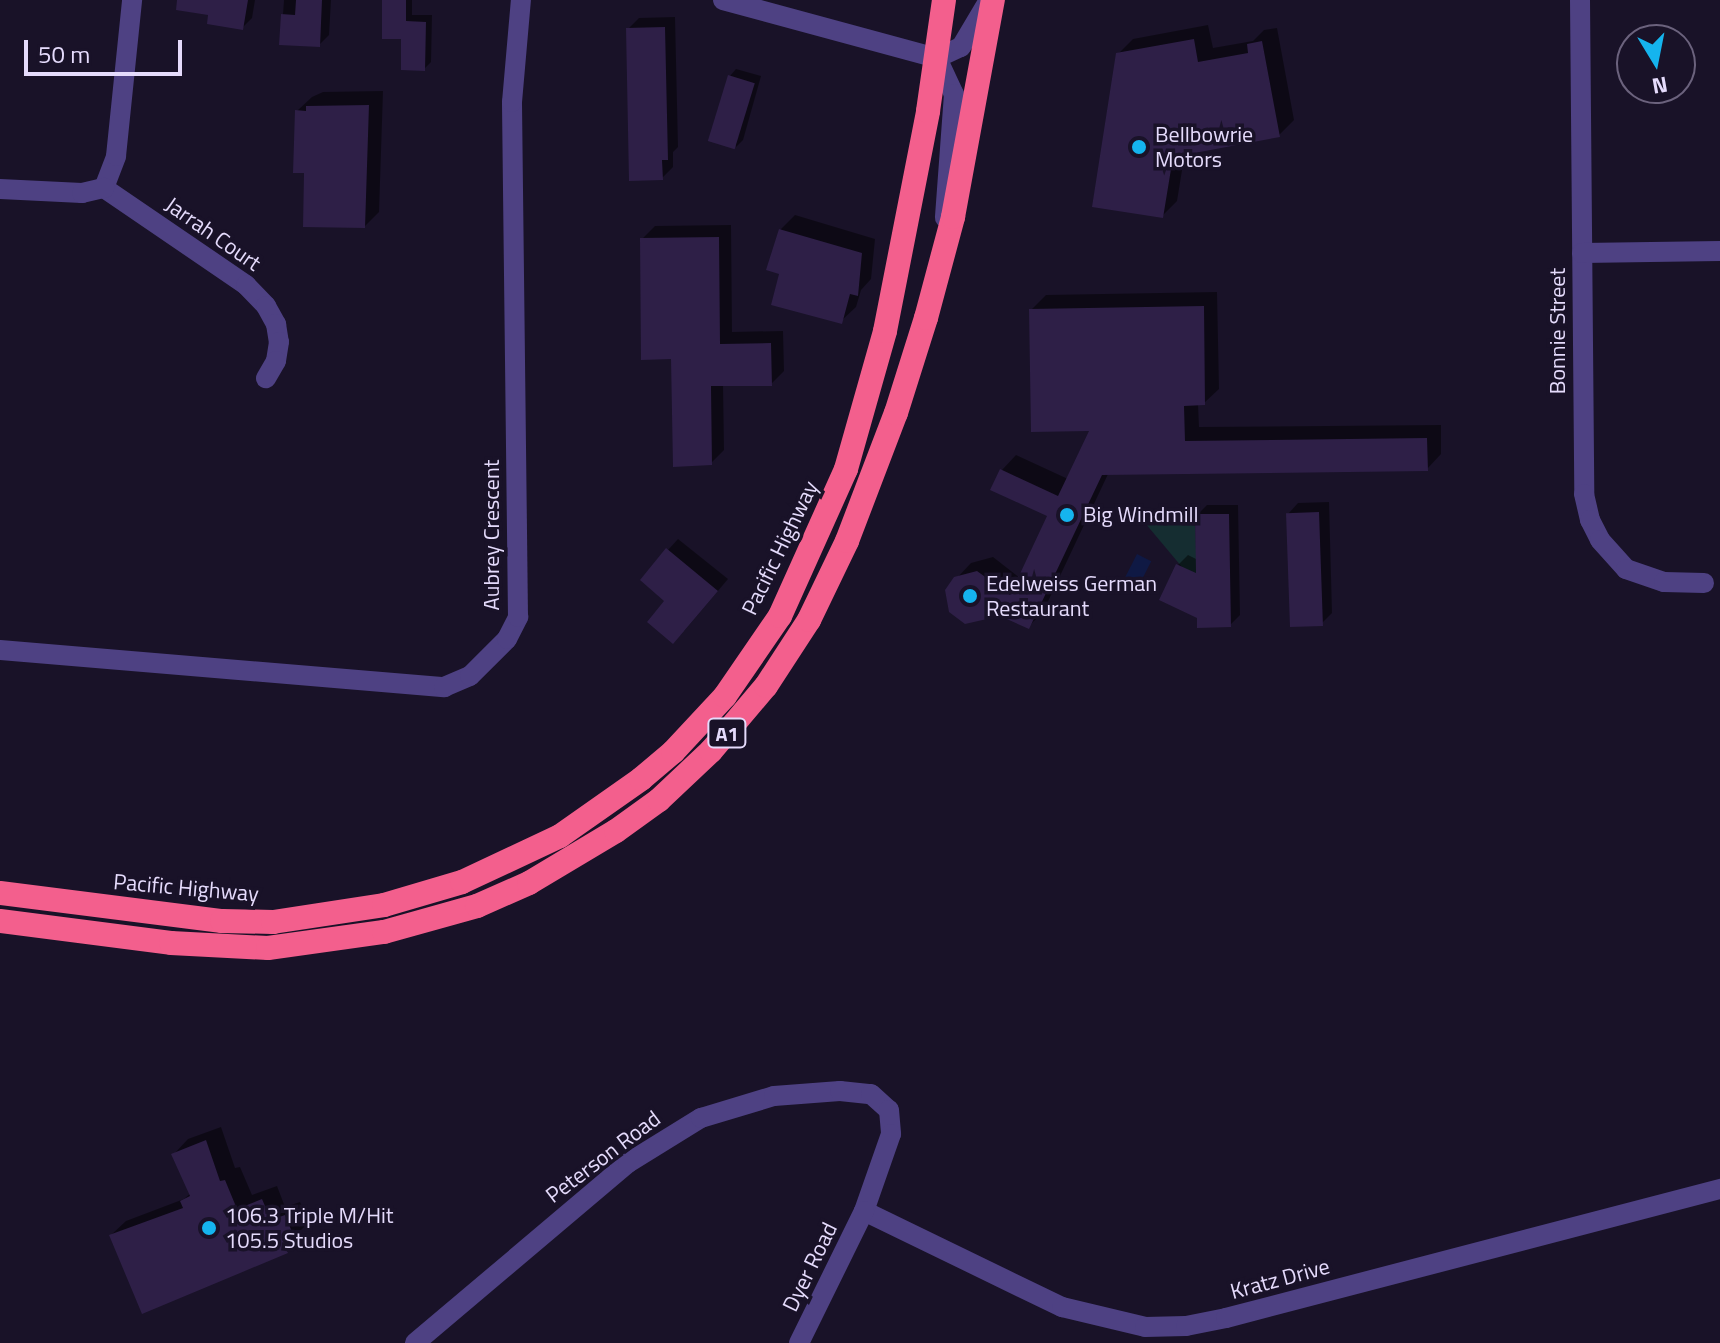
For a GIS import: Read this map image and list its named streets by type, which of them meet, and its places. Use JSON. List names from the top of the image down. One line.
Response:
{"streets":{"highway":["Pacific Highway","A1"],"street":["Jarrah Court","Bonnie Street","Aubrey Crescent","Peterson Road","Dyer Road","Kratz Drive"]},"crossings":[["Peterson Road","Dyer Road"],["Peterson Road","Kratz Drive"],["Dyer Road","Kratz Drive"]],"places":["Bellbowrie Motors","Big Windmill","Edelweiss German Restaurant","106.3 Triple M/Hit 105.5 Studios"],"scale_bar":"50 m","north":"bottom"}
